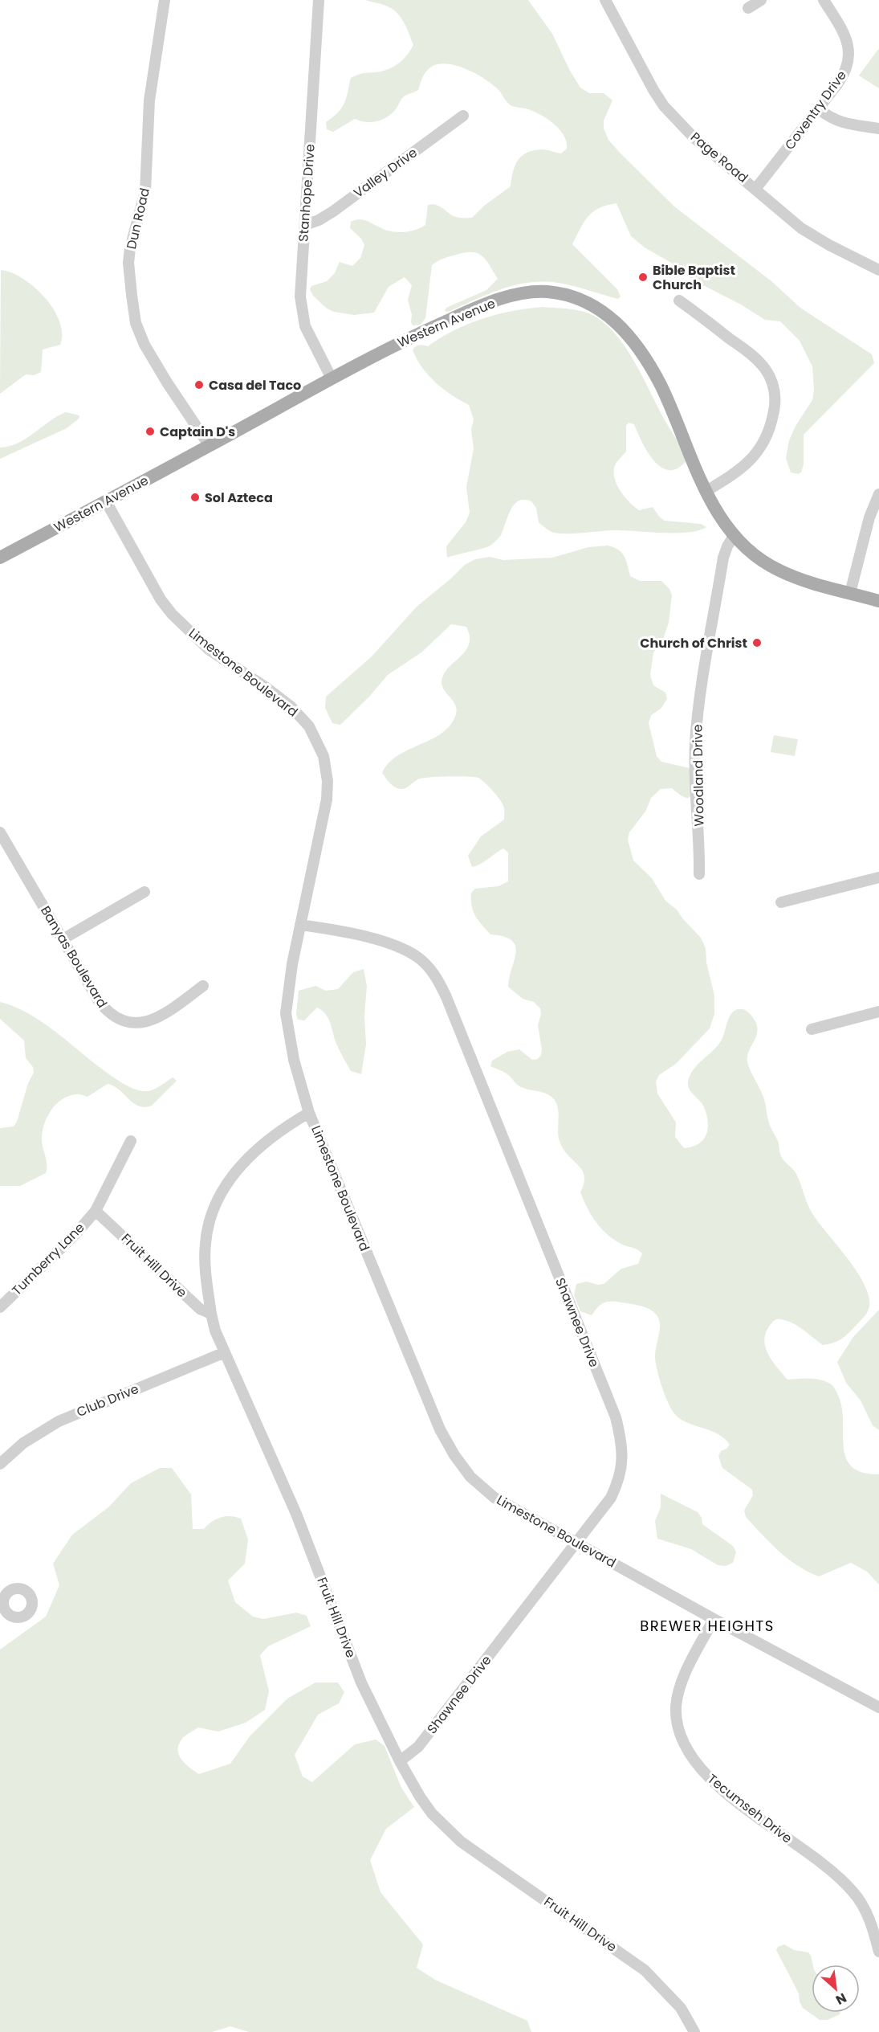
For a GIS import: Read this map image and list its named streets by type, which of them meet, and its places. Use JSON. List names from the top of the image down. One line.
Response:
{"streets":{"main road":["Western Avenue"],"street":["Coventry Drive","Page Road","Valley Drive","Stanhope Drive","Dun Road","Limestone Boulevard","Woodland Drive","Banyas Boulevard","Turnberry Lane","Fruit Hill Drive","Shawnee Drive","Club Drive","Tecumseh Drive"]},"crossings":[["Coventry Drive","Page Road"],["Valley Drive","Stanhope Drive"],["Stanhope Drive","Western Avenue"],["Dun Road","Western Avenue"],["Western Avenue","Limestone Boulevard"],["Western Avenue","Woodland Drive"],["Limestone Boulevard","Shawnee Drive"],["Limestone Boulevard","Tecumseh Drive"],["Turnberry Lane","Fruit Hill Drive"],["Fruit Hill Drive","Shawnee Drive"],["Fruit Hill Drive","Club Drive"]],"districts":["BREWER HEIGHTS"],"places":["Bible Baptist Church","Casa del Taco","Captain D's","Sol Azteca","Church of Christ"],"north":"bottom right"}
